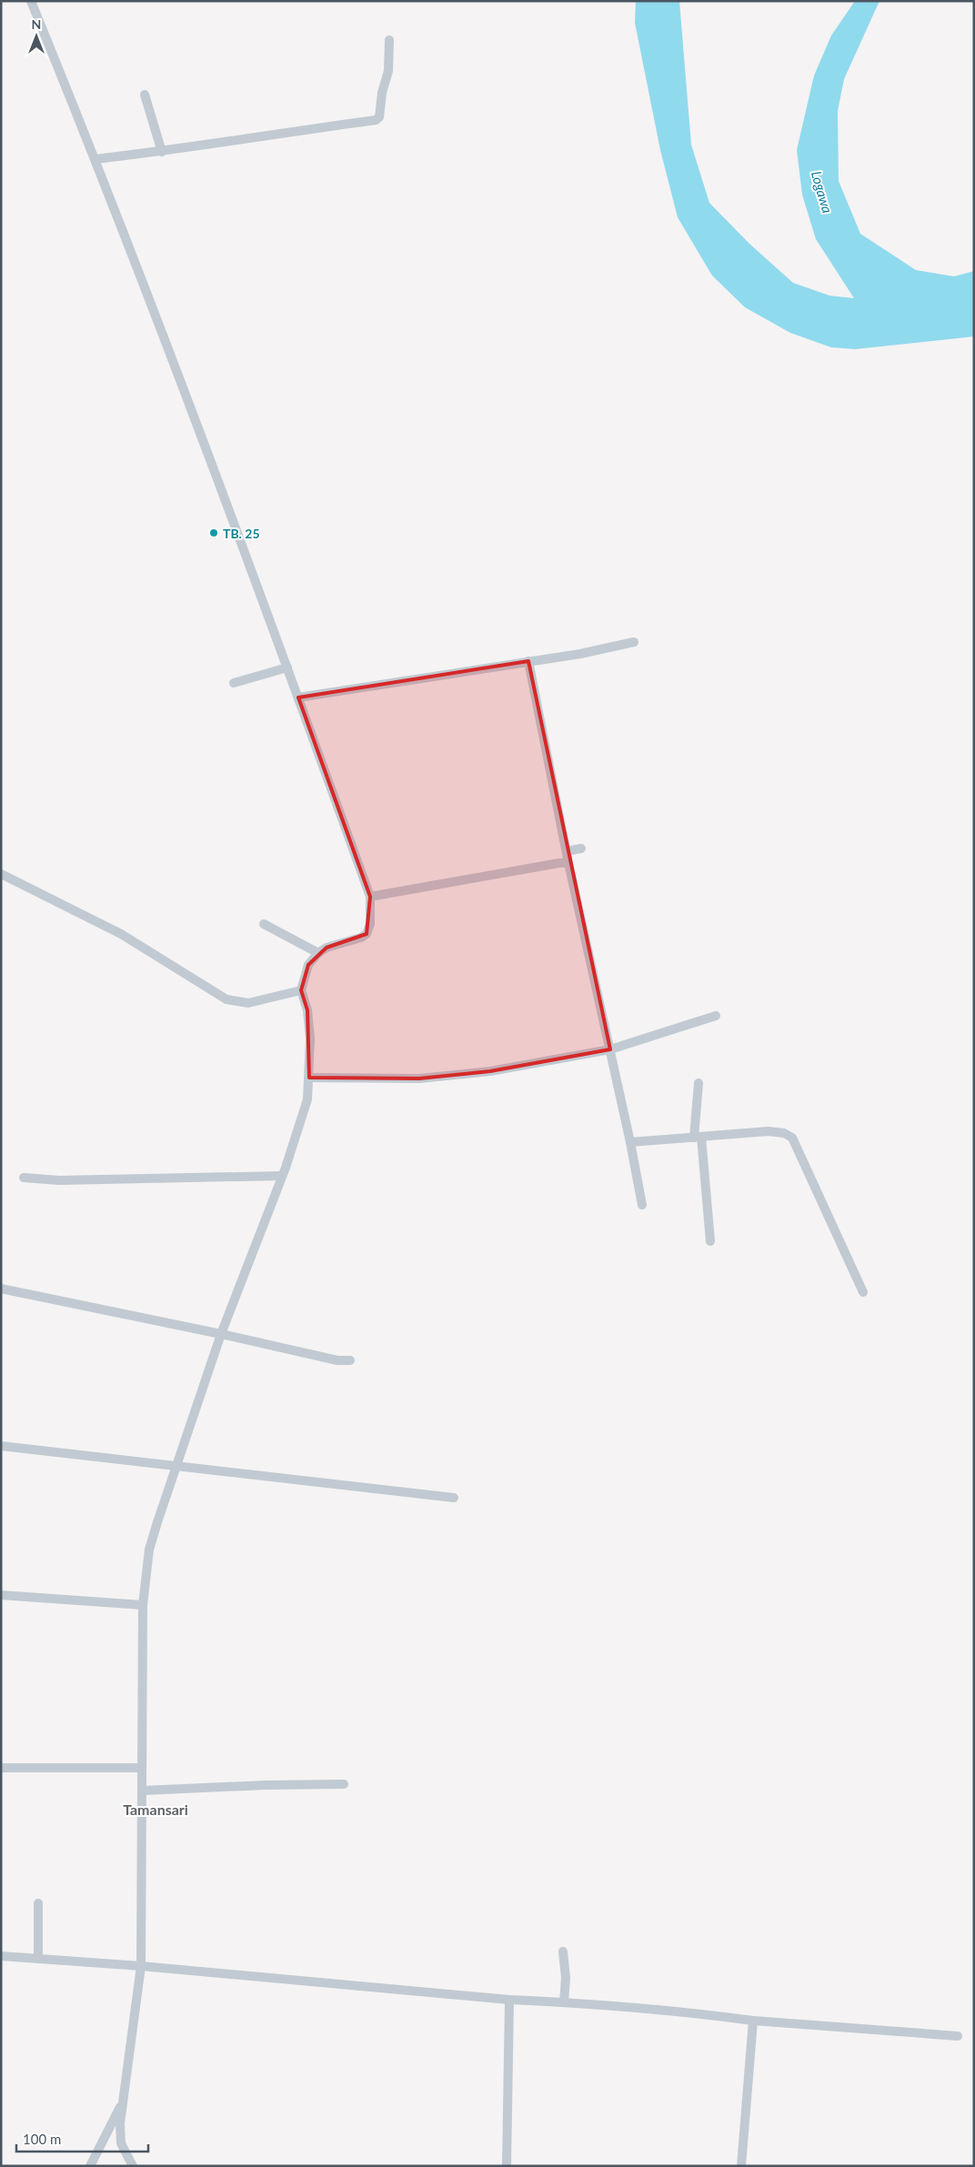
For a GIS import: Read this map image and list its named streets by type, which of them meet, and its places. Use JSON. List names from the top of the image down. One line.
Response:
{"districts":["Tamansari"],"water":["Logawa"],"places":["TB. 25"],"scale_bar":"100 m","north":"top"}
